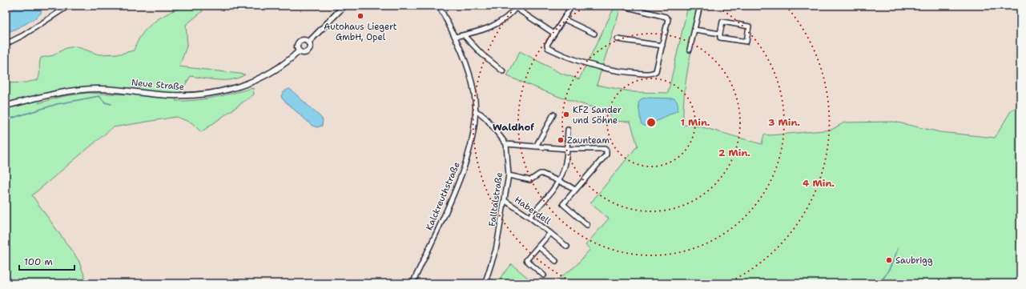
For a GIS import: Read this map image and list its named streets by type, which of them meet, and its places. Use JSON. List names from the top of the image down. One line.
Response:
{"streets":{"main road":["Neue Straße"],"street":["Kalckreuthstraße","Falltalstraße","Haberdell"]},"crossings":[["Falltalstraße","Haberdell"]],"districts":["Waldhof"],"places":["Autohaus Liegert GmbH, Opel","KFZ Sander und Söhne","Zaunteam","Saubrigg"],"scale_bar":"100 m","rings":["1 Min.","3 Min.","2 Min.","4 Min."]}
